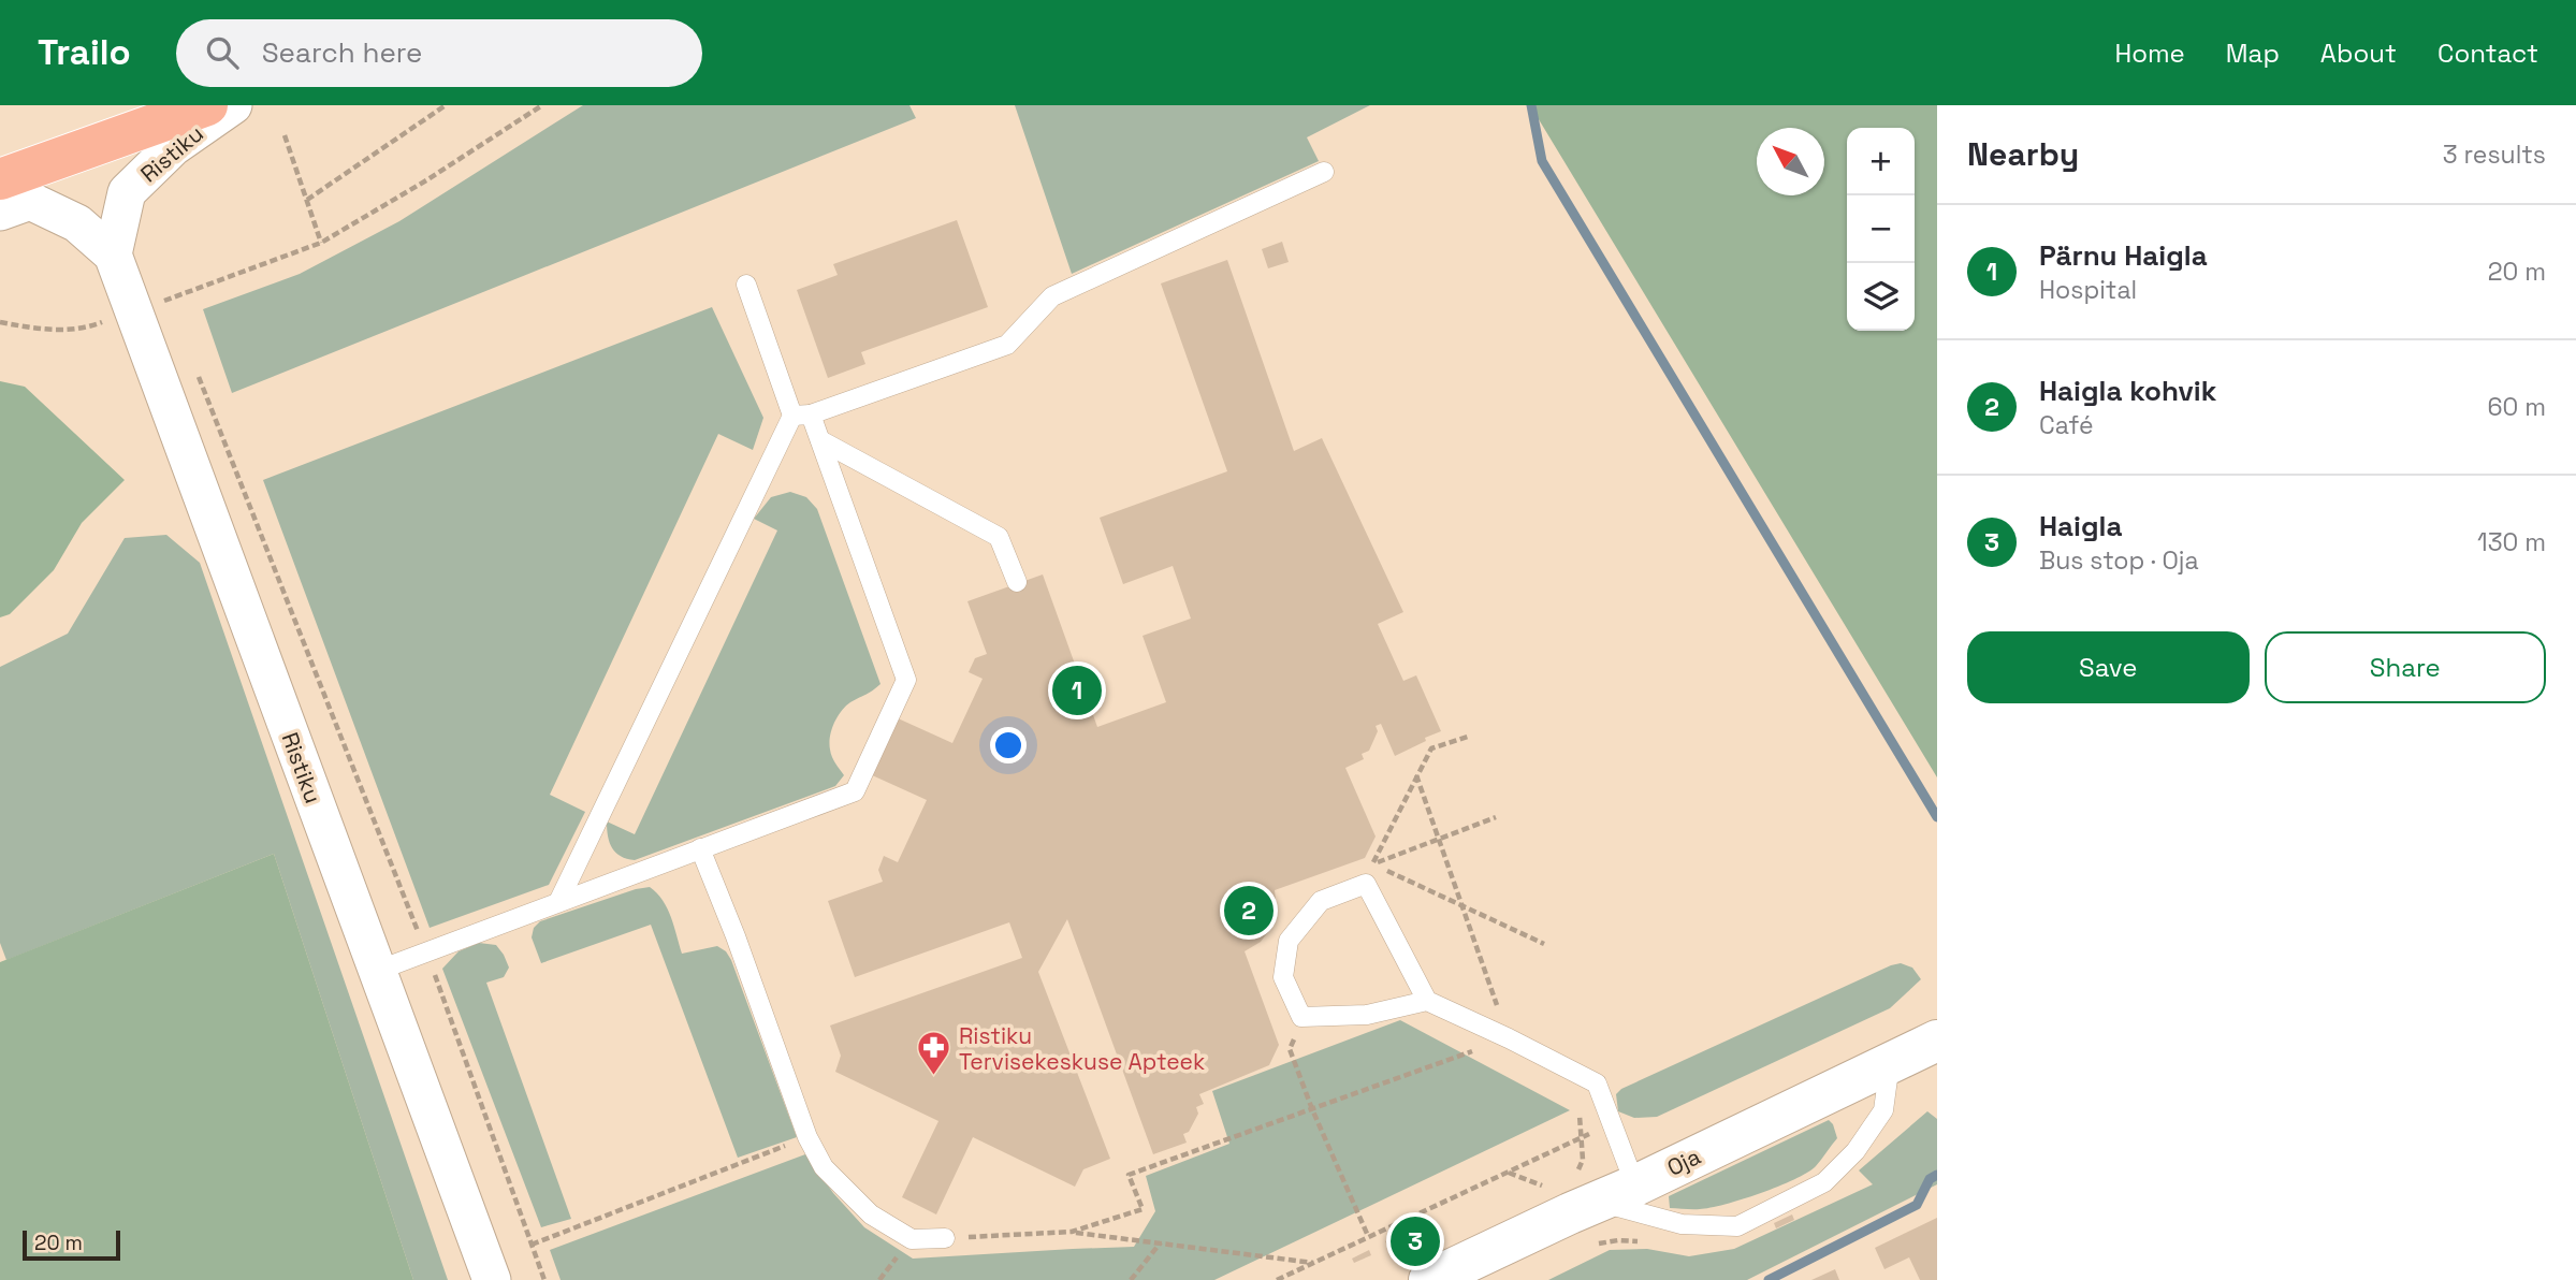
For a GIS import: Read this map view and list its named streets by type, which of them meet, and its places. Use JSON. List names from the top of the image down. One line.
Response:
{"streets":{"street":["Ristiku","Oja"]},"places":{"pharmacy":["Ristiku Tervisekeskuse Apteek"]},"scale_bar":"20 m","north":"top left","page":{"header":"Trailo","search":"Search here","nav":["Home","Map","About","Contact"],"heading":["Nearby","3 results"],"map_buttons":["+","−"],"list":[{"mark":"1","name":"Pärnu Haigla","note":"Hospital","value":"20 m"},{"mark":"2","name":"Haigla kohvik","note":"Café","value":"60 m"},{"mark":"3","name":"Haigla","note":"Bus stop · Oja","value":"130 m"}],"buttons":["Save","Share"],"pins":["1","2","3"],"scale":"20 m"}}
